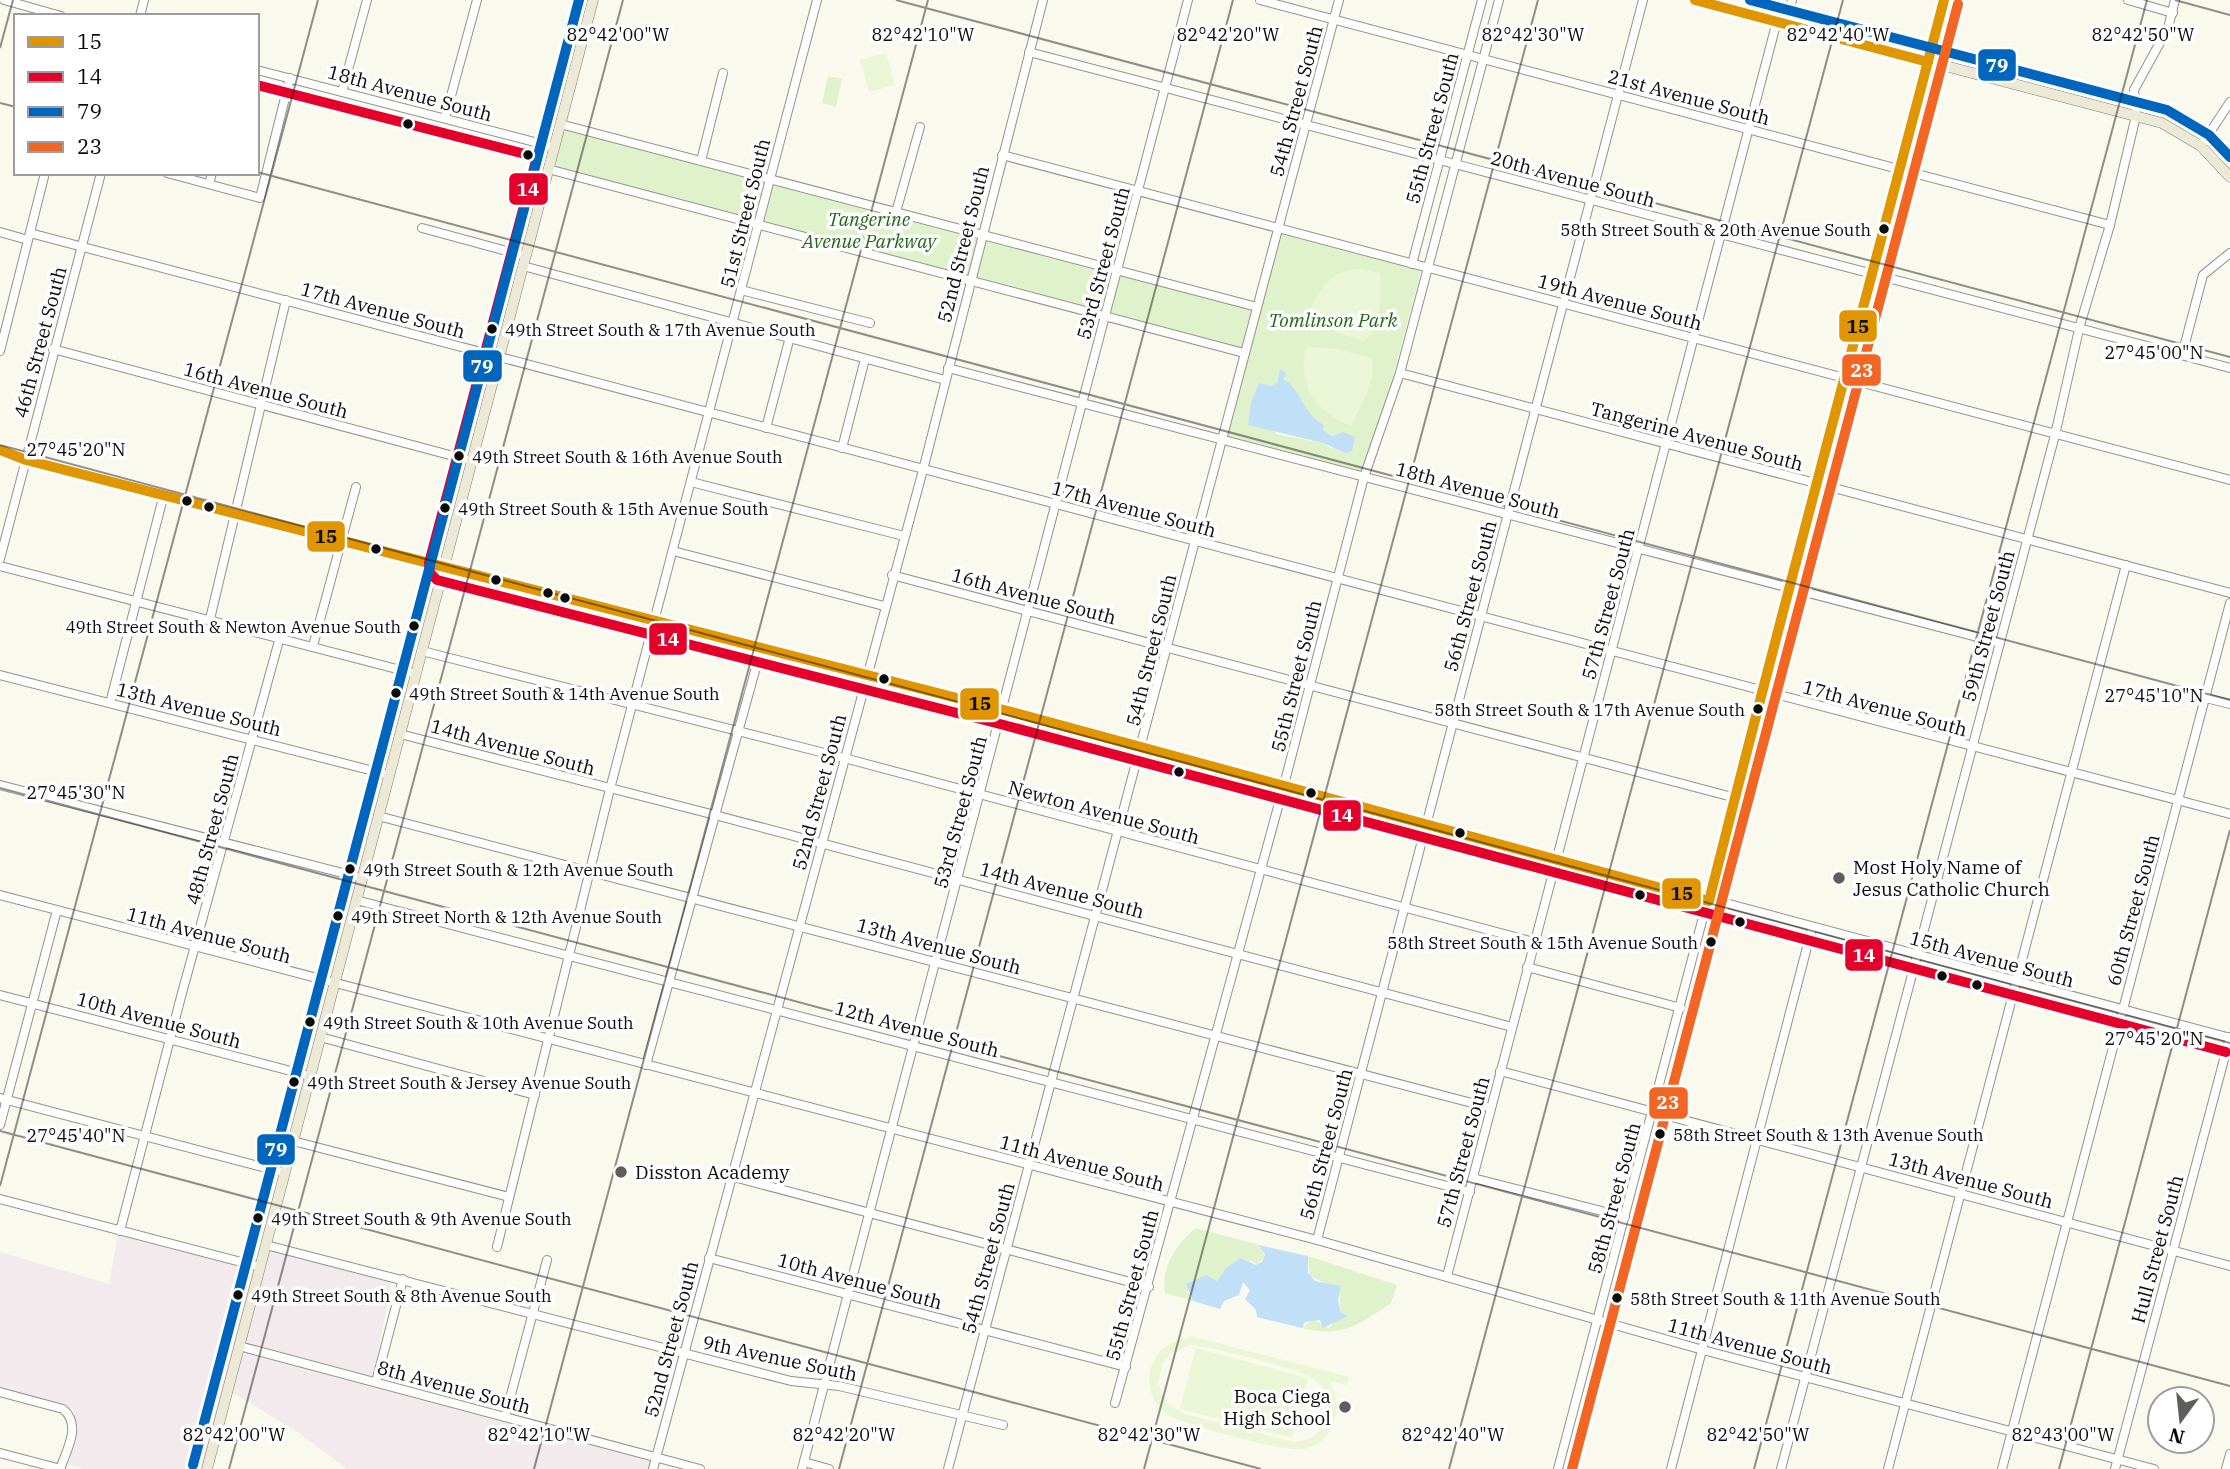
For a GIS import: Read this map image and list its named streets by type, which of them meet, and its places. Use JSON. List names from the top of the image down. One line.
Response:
{"streets":{"street":["18th Avenue South","21st Avenue South","54th Street South","55th Street South","20th Avenue South","51st Street South","52nd Street South","53rd Street South","19th Avenue South","17th Avenue South","46th Street South","16th Avenue South","Tangerine Avenue South","56th Street South","57th Street South","59th Street South","13th Avenue South","14th Avenue South","Newton Avenue South","48th Street South","60th Street South","11th Avenue South","15th Avenue South","10th Avenue South","12th Avenue South","58th Street South","Hull Street South","9th Avenue South","8th Avenue South"]},"crossings":[["18th Avenue South","54th Street South"],["18th Avenue South","55th Street South"],["18th Avenue South","52nd Street South"],["18th Avenue South","53rd Street South"],["18th Avenue South","56th Street South"],["18th Avenue South","57th Street South"],["18th Avenue South","59th Street South"],["18th Avenue South","58th Street South"],["21st Avenue South","54th Street South"],["21st Avenue South","55th Street South"],["21st Avenue South","56th Street South"],["21st Avenue South","57th Street South"],["21st Avenue South","59th Street South"],["21st Avenue South","58th Street South"],["54th Street South","20th Avenue South"],["54th Street South","19th Avenue South"],["54th Street South","17th Avenue South"],["54th Street South","16th Avenue South"],["54th Street South","13th Avenue South"],["54th Street South","14th Avenue South"],["54th Street South","Newton Avenue South"],["54th Street South","11th Avenue South"],["54th Street South","15th Avenue South"],["54th Street South","10th Avenue South"],["54th Street South","12th Avenue South"],["54th Street South","9th Avenue South"],["55th Street South","20th Avenue South"],["55th Street South","19th Avenue South"],["55th Street South","17th Avenue South"],["55th Street South","16th Avenue South"],["55th Street South","Tangerine Avenue South"],["55th Street South","13th Avenue South"],["55th Street South","14th Avenue South"],["55th Street South","Newton Avenue South"],["55th Street South","11th Avenue South"],["55th Street South","15th Avenue South"],["55th Street South","10th Avenue South"],["55th Street South","12th Avenue South"],["20th Avenue South","52nd Street South"],["20th Avenue South","53rd Street South"],["20th Avenue South","56th Street South"],["20th Avenue South","57th Street South"],["20th Avenue South","59th Street South"],["20th Avenue South","58th Street South"],["51st Street South","17th Avenue South"],["51st Street South","13th Avenue South"],["51st Street South","14th Avenue South"],["51st Street South","Newton Avenue South"],["51st Street South","11th Avenue South"],["51st Street South","15th Avenue South"],["51st Street South","12th Avenue South"],["52nd Street South","19th Avenue South"],["52nd Street South","17th Avenue South"],["52nd Street South","16th Avenue South"],["52nd Street South","13th Avenue South"],["52nd Street South","14th Avenue South"],["52nd Street South","Newton Avenue South"],["52nd Street South","11th Avenue South"],["52nd Street South","15th Avenue South"],["52nd Street South","10th Avenue South"],["52nd Street South","12th Avenue South"],["52nd Street South","9th Avenue South"],["52nd Street South","8th Avenue South"],["53rd Street South","19th Avenue South"],["53rd Street South","17th Avenue South"],["53rd Street South","16th Avenue South"],["53rd Street South","13th Avenue South"],["53rd Street South","14th Avenue South"],["53rd Street South","Newton Avenue South"],["53rd Street South","11th Avenue South"],["53rd Street South","15th Avenue South"],["53rd Street South","10th Avenue South"],["53rd Street South","12th Avenue South"],["53rd Street South","9th Avenue South"],["19th Avenue South","56th Street South"],["19th Avenue South","57th Street South"],["19th Avenue South","59th Street South"],["19th Avenue South","58th Street South"],["17th Avenue South","46th Street South"],["17th Avenue South","56th Street South"],["17th Avenue South","57th Street South"],["17th Avenue South","59th Street South"],["17th Avenue South","60th Street South"],["17th Avenue South","58th Street South"],["46th Street South","16th Avenue South"],["46th Street South","15th Avenue South"],["16th Avenue South","56th Street South"],["16th Avenue South","57th Street South"],["16th Avenue South","58th Street South"],["Tangerine Avenue South","56th Street South"],["Tangerine Avenue South","57th Street South"],["Tangerine Avenue South","59th Street South"],["Tangerine Avenue South","58th Street South"],["56th Street South","13th Avenue South"],["56th Street South","14th Avenue South"],["56th Street South","Newton Avenue South"],["56th Street South","11th Avenue South"],["56th Street South","15th Avenue South"],["56th Street South","12th Avenue South"],["57th Street South","13th Avenue South"],["57th Street South","14th Avenue South"],["57th Street South","Newton Avenue South"],["57th Street South","11th Avenue South"],["57th Street South","15th Avenue South"],["57th Street South","12th Avenue South"],["59th Street South","13th Avenue South"],["59th Street South","11th Avenue South"],["59th Street South","15th Avenue South"],["13th Avenue South","48th Street South"],["13th Avenue South","60th Street South"],["13th Avenue South","58th Street South"],["13th Avenue South","Hull Street South"],["48th Street South","11th Avenue South"],["48th Street South","10th Avenue South"],["60th Street South","11th Avenue South"],["60th Street South","15th Avenue South"],["11th Avenue South","58th Street South"],["11th Avenue South","Hull Street South"],["15th Avenue South","58th Street South"],["15th Avenue South","Hull Street South"]],"parks":["Tangerine Avenue Parkway","Tomlinson Park"],"places":["58th Street South & 20th Avenue South","49th Street South & 17th Avenue South","49th Street South & 16th Avenue South","49th Street South & 15th Avenue South","49th Street South & Newton Avenue South","49th Street South & 14th Avenue South","58th Street South & 17th Avenue South","49th Street South & 12th Avenue South","Most Holy Name of Jesus Catholic Church","49th Street North & 12th Avenue South","58th Street South & 15th Avenue South","49th Street South & 10th Avenue South","49th Street South & Jersey Avenue South","58th Street South & 13th Avenue South","Disston Academy","49th Street South & 9th Avenue South","49th Street South & 8th Avenue South","58th Street South & 11th Avenue South","Boca Ciega High School"],"lines":["transit line 15","transit line 79","transit line 23","transit line 14"],"legend":["15","14","79","23"],"north":"bottom","coordinates":["82°42'00\"W","82°42'10\"W","82°42'20\"W","82°42'30\"W","82°42'40\"W","82°42'50\"W","27°45'00\"N","27°45'20\"N","27°45'10\"N","27°45'30\"N","27°45'40\"N","82°43'00\"W"]}
